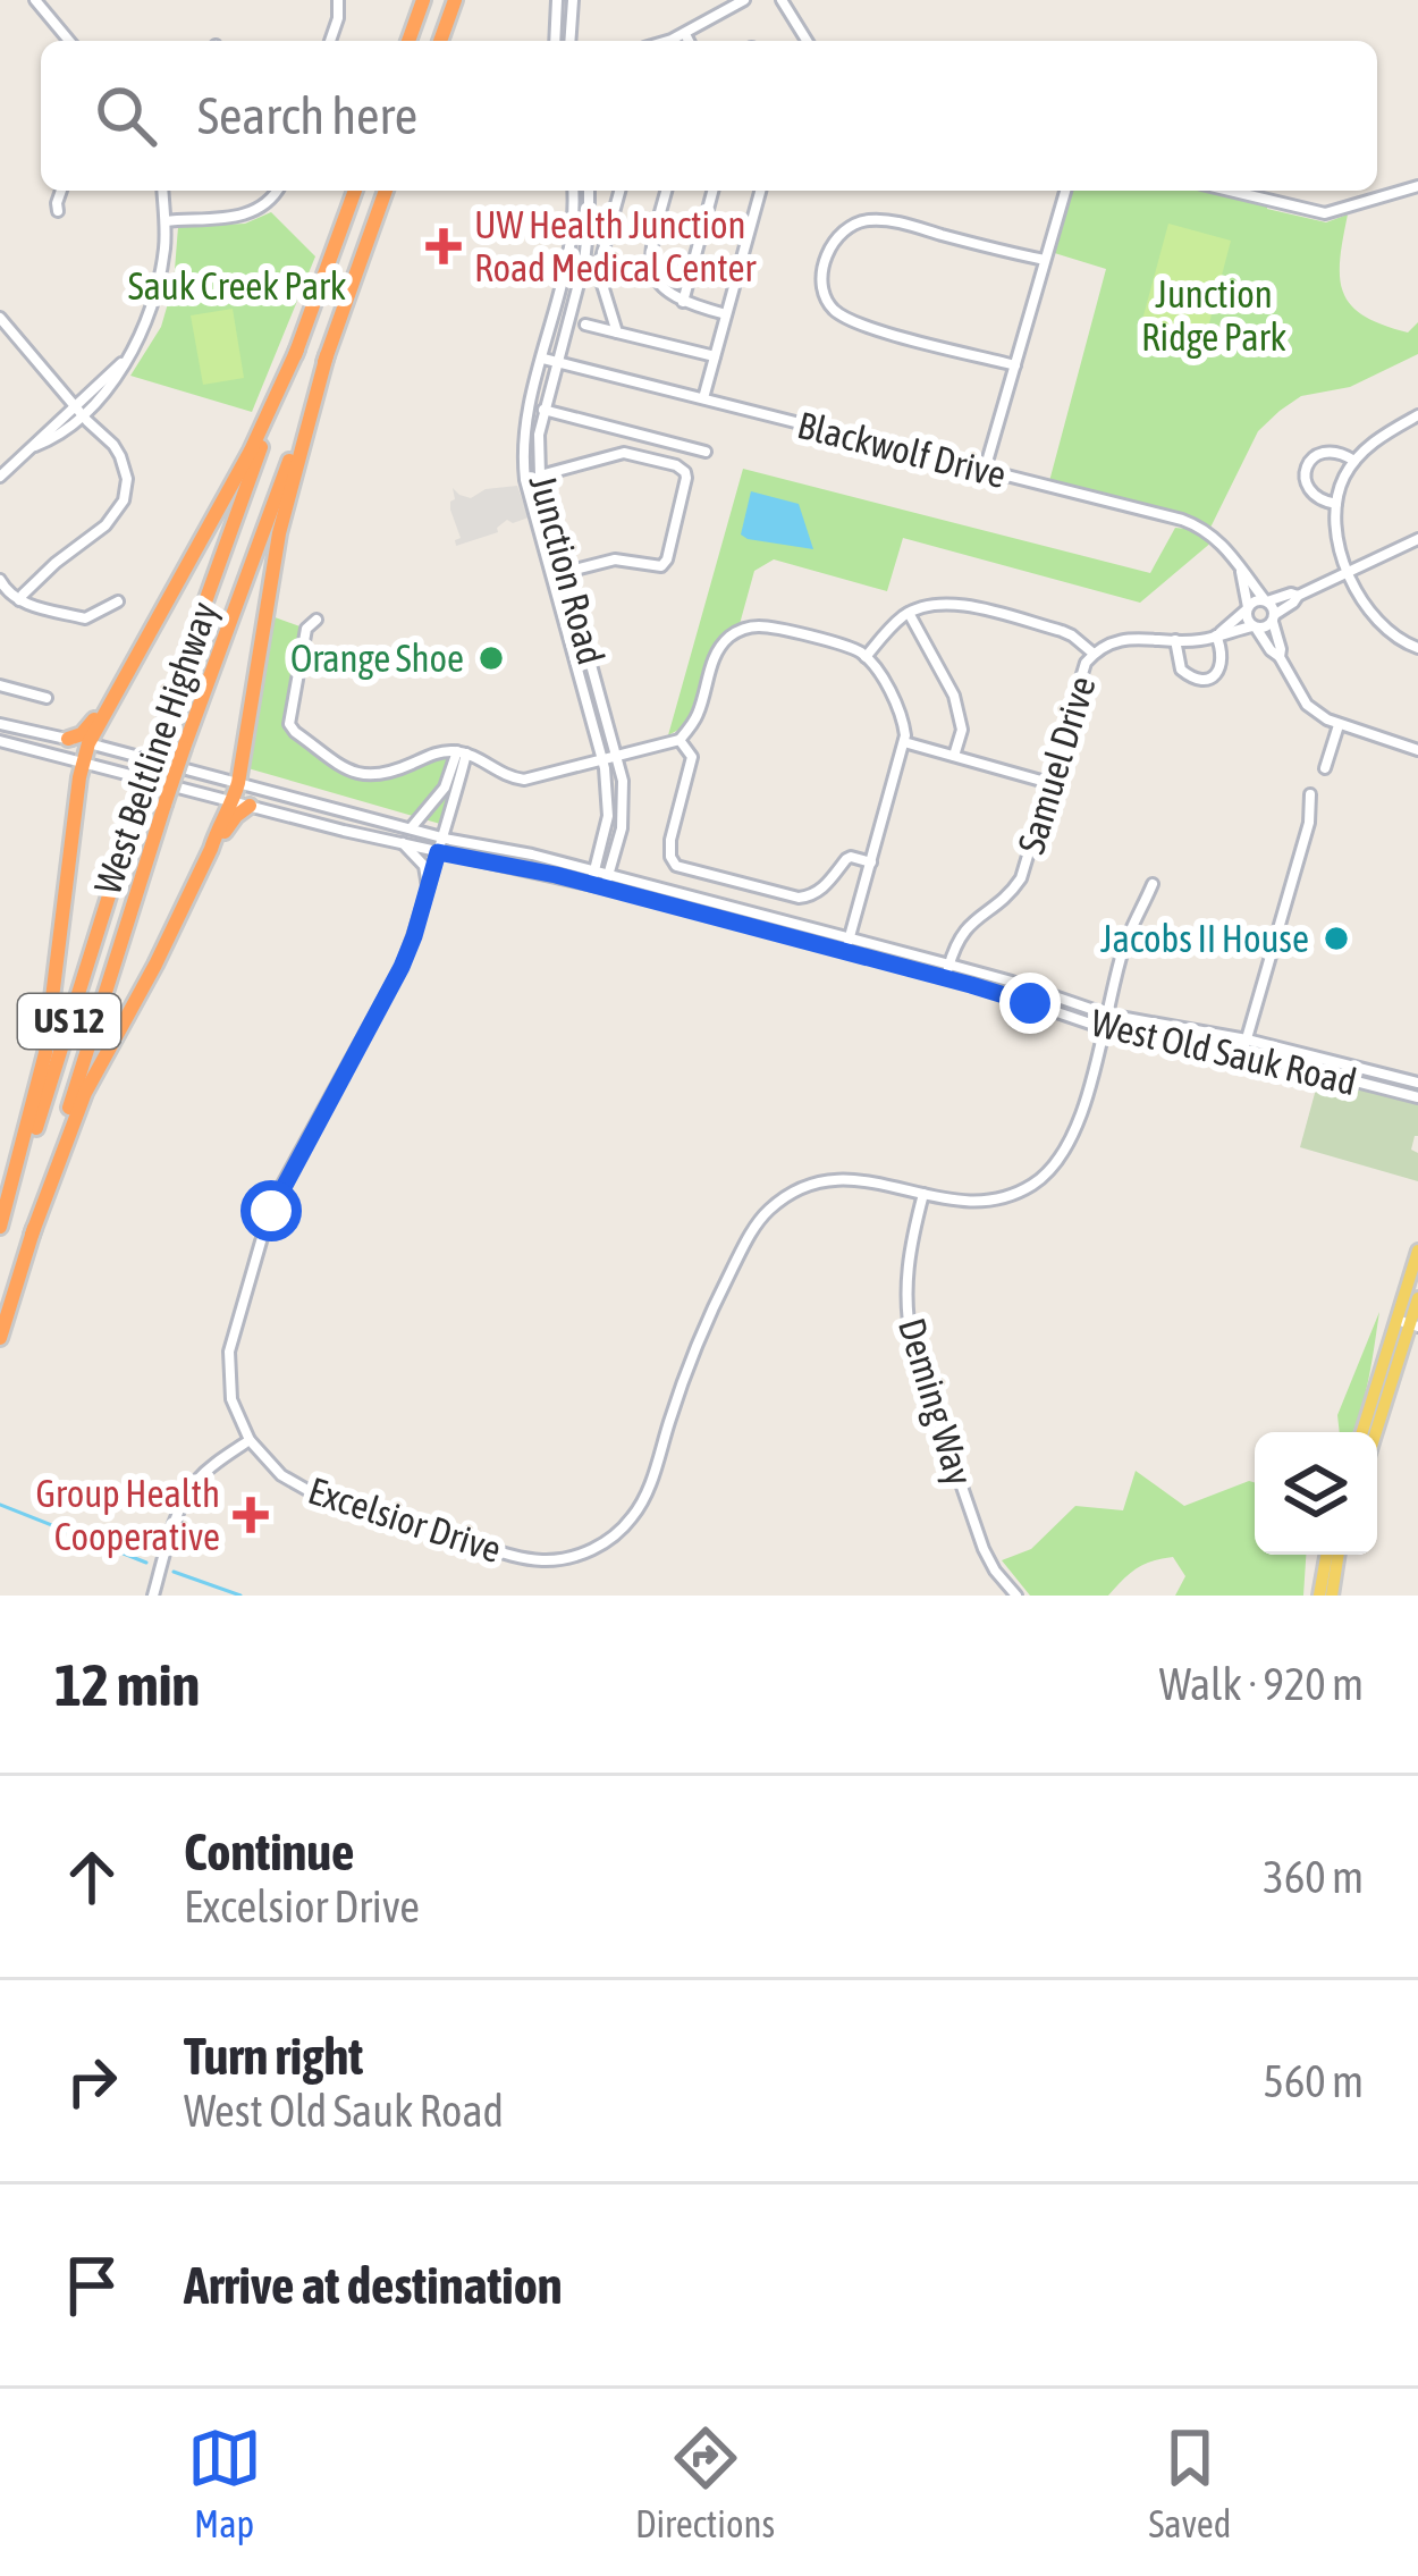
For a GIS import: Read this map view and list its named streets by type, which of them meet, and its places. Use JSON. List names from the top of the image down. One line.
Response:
{"streets":{"highway":["West Beltline Highway","US 12"],"street":["Blackwolf Drive","Junction Road","Samuel Drive","West Old Sauk Road","Deming Way","Excelsior Drive"]},"crossings":[["Blackwolf Drive","Junction Road"],["Blackwolf Drive","Samuel Drive"],["Junction Road","West Old Sauk Road"],["Samuel Drive","West Old Sauk Road"],["West Old Sauk Road","Excelsior Drive"],["Deming Way","Excelsior Drive"]],"parks":["Sauk Creek Park","Junction Ridge Park"],"places":{"health":["UW Health Junction Road Medical Center","Group Health Cooperative"],"other":["Orange Shoe","Jacobs II House"]},"page":{"search":"Search here","heading":["12 min","Walk · 920 m"],"list":[["Continue","Excelsior Drive","360 m"],["Turn right","West Old Sauk Road","560 m"],"Arrive at destination"],"nav":["Map","Directions","Saved"]}}
